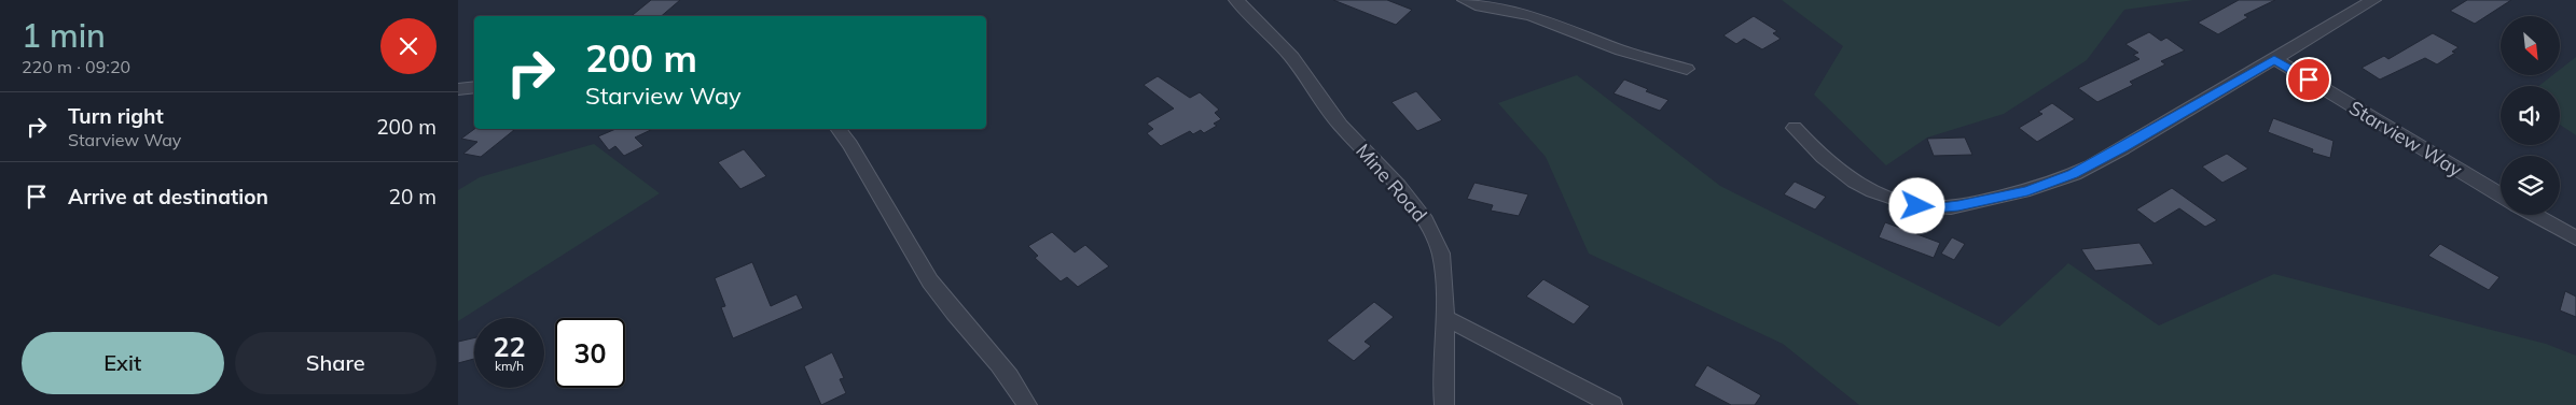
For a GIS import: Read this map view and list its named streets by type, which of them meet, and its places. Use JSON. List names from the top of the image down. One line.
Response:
{"streets":{"street":["Starview Way","Mine Road"]},"north":"bottom right","page":{"heading":["1 min","220 m · 09:20"],"turn":["200 m","Starview Way"],"list":[{"name":"Turn right","note":"Starview Way","value":"200 m"},{"name":"Arrive at destination","value":"20 m"}],"speed":"22 km/h","limit":"30","buttons":["Exit","Share"]}}
